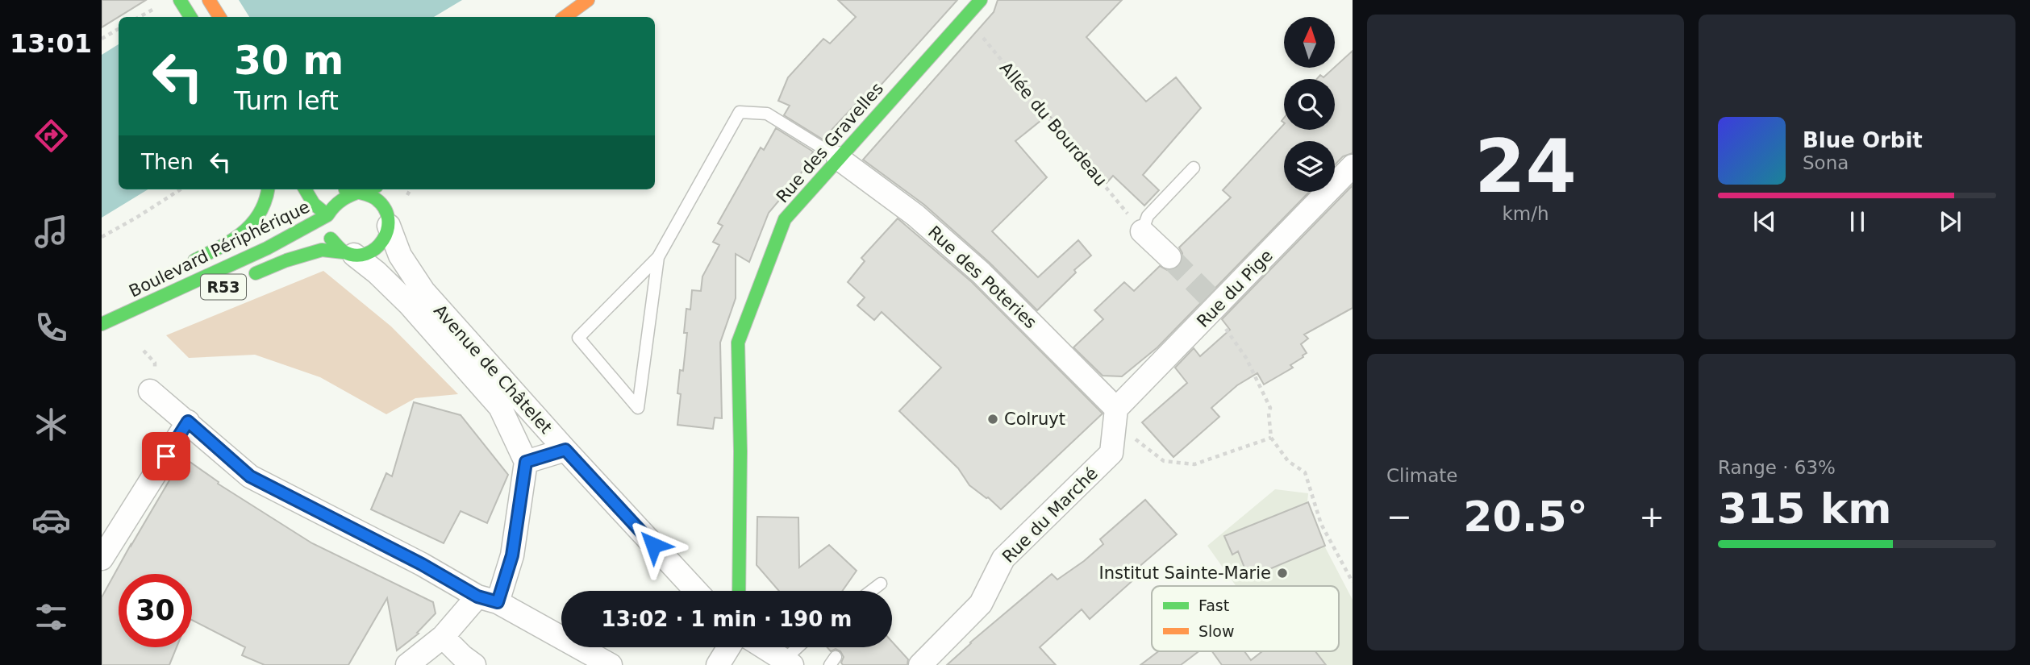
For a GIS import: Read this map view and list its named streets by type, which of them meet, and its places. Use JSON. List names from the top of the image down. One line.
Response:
{"streets":{"main road":["Rue des Gravelles","Boulevard Périphérique","R53","Avenue de Châtelet"],"street":["Rue des Poteries","Rue du Pige","Rue du Marché"],"path":["Allée du Bourdeau"]},"crossings":[["Allée du Bourdeau","Rue des Gravelles"],["Rue des Gravelles","Rue des Poteries"],["Boulevard Périphérique","R53"],["Boulevard Périphérique","Avenue de Châtelet"],["Rue des Poteries","Rue du Pige"],["Rue des Poteries","Rue du Marché"],["R53","Avenue de Châtelet"],["Rue du Pige","Rue du Marché"]],"places":["Colruyt","Institut Sainte-Marie"],"legend":["Fast","Slow"],"north":"top","page":{"tabs":"13:01","tile":[["24","km/h"],"Climate",["Range · 63%","315 km"]],"turn":["30 m","Turn left"],"song":["Blue Orbit","Sona"],"then":"Then","heat":["−","20.5°","+"],"limit":"30","trip":"13:02 · 1 min · 190 m"}}
